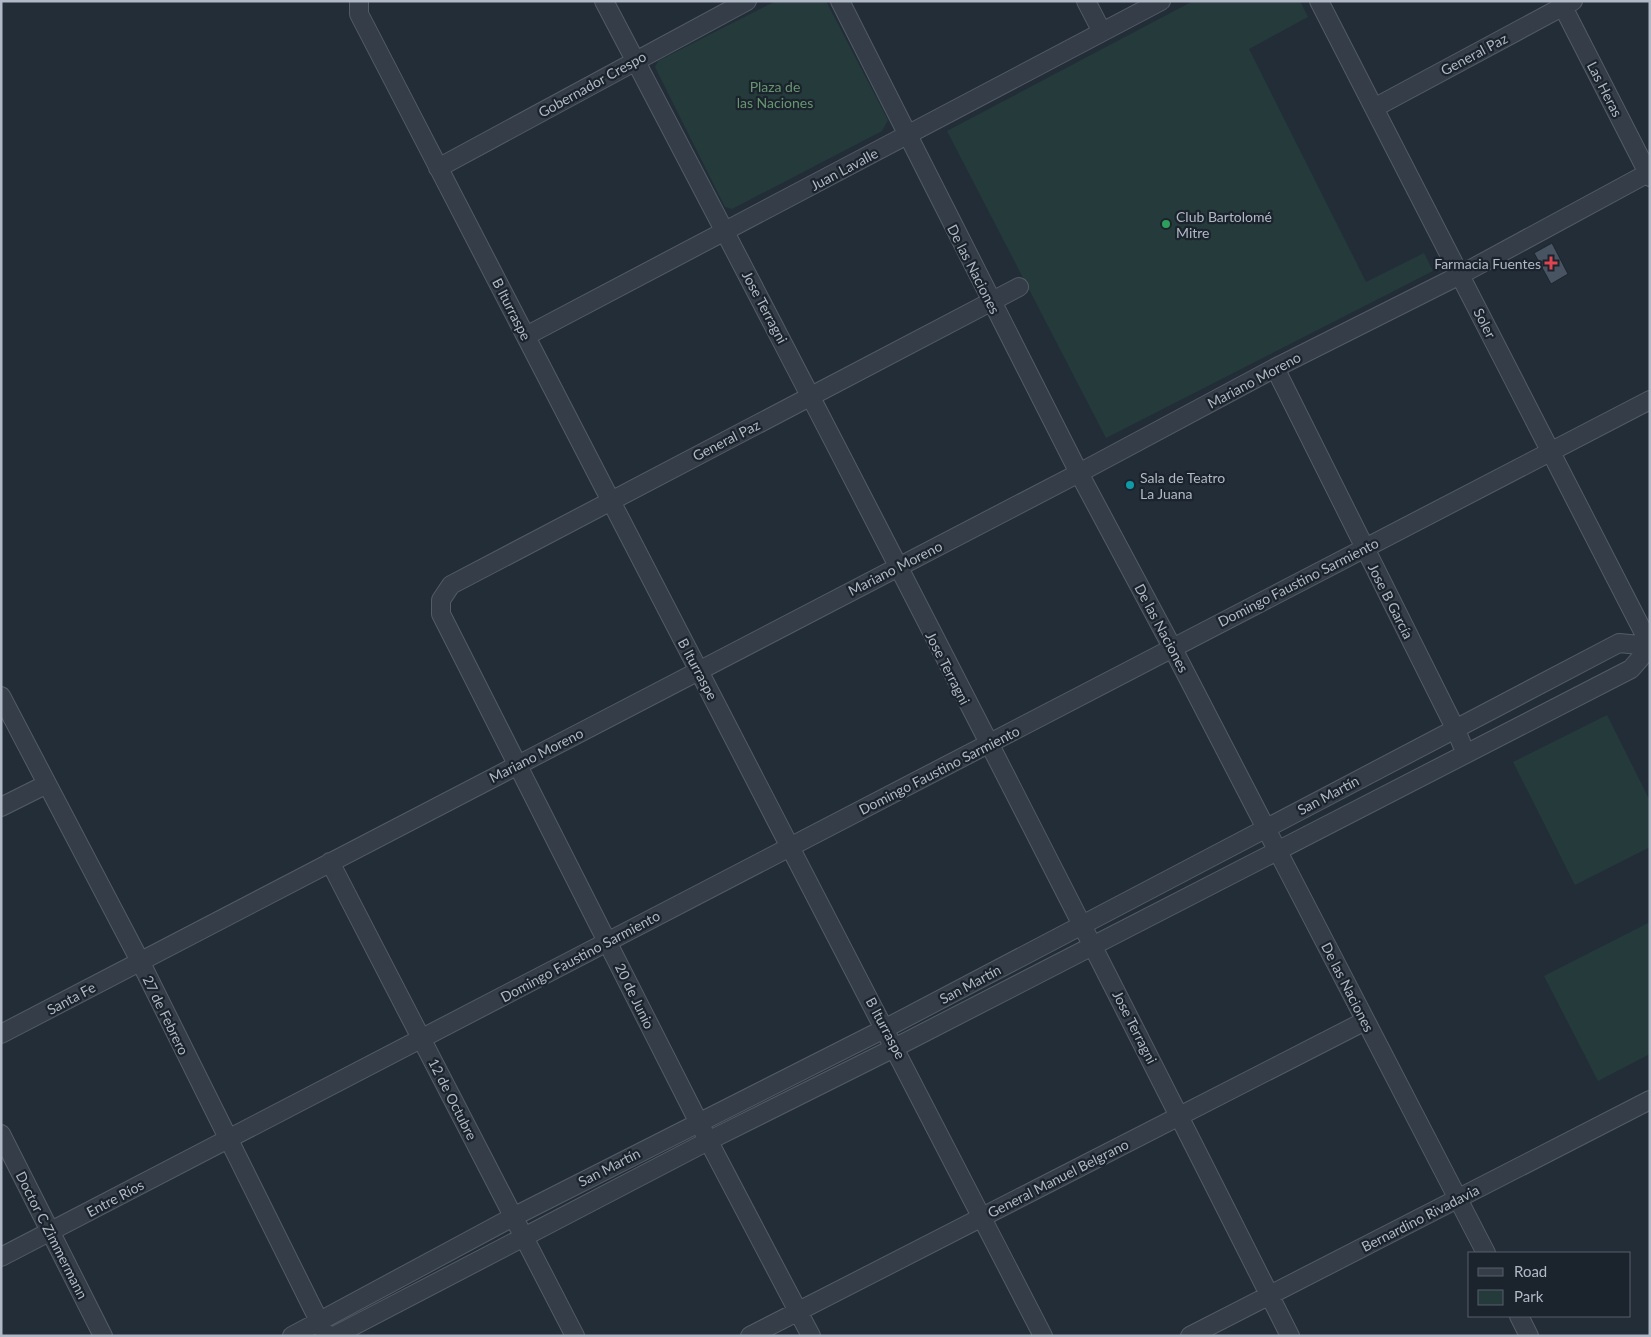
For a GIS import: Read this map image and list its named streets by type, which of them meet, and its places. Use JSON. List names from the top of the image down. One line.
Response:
{"streets":{"street":["General Paz","Gobernador Crespo","Las Heras","Juan Lavalle","De las Naciones","Jose Terragni","B Iturraspe","Soler","Mariano Moreno","Domingo Faustino Sarmiento","Jose B García","San Martín","20 de Junio","Santa Fe","27 de Febrero","12 de Octubre","General Manuel Belgrano","Entre Ríos","Bernardino Rivadavia","Doctor C Zimmermann"]},"crossings":[["General Paz","Las Heras"],["General Paz","De las Naciones"],["General Paz","Jose Terragni"],["General Paz","B Iturraspe"],["General Paz","Soler"],["General Paz","20 de Junio"],["Gobernador Crespo","Jose Terragni"],["Gobernador Crespo","B Iturraspe"],["Las Heras","Mariano Moreno"],["Juan Lavalle","De las Naciones"],["Juan Lavalle","Jose Terragni"],["Juan Lavalle","B Iturraspe"],["De las Naciones","Mariano Moreno"],["De las Naciones","Domingo Faustino Sarmiento"],["De las Naciones","San Martín"],["De las Naciones","General Manuel Belgrano"],["De las Naciones","Bernardino Rivadavia"],["Jose Terragni","Mariano Moreno"],["Jose Terragni","Domingo Faustino Sarmiento"],["Jose Terragni","San Martín"],["Jose Terragni","General Manuel Belgrano"],["Jose Terragni","Bernardino Rivadavia"],["B Iturraspe","Mariano Moreno"],["B Iturraspe","Domingo Faustino Sarmiento"],["B Iturraspe","San Martín"],["B Iturraspe","General Manuel Belgrano"],["Soler","Mariano Moreno"],["Soler","Domingo Faustino Sarmiento"],["Soler","San Martín"],["Mariano Moreno","Jose B García"],["Mariano Moreno","20 de Junio"],["Mariano Moreno","Santa Fe"],["Mariano Moreno","27 de Febrero"],["Mariano Moreno","12 de Octubre"],["Domingo Faustino Sarmiento","Jose B García"],["Domingo Faustino Sarmiento","20 de Junio"],["Domingo Faustino Sarmiento","27 de Febrero"],["Domingo Faustino Sarmiento","12 de Octubre"],["Domingo Faustino Sarmiento","Entre Ríos"],["Jose B García","San Martín"],["San Martín","20 de Junio"],["San Martín","27 de Febrero"],["San Martín","12 de Octubre"],["20 de Junio","General Manuel Belgrano"],["Santa Fe","27 de Febrero"],["27 de Febrero","Entre Ríos"],["Entre Ríos","Doctor C Zimmermann"]],"parks":["Plaza de las Naciones"],"places":{"other":["Club Bartolomé Mitre","Sala de Teatro La Juana"],"health":["Farmacia Fuentes"]},"legend":["Road","Park"]}
